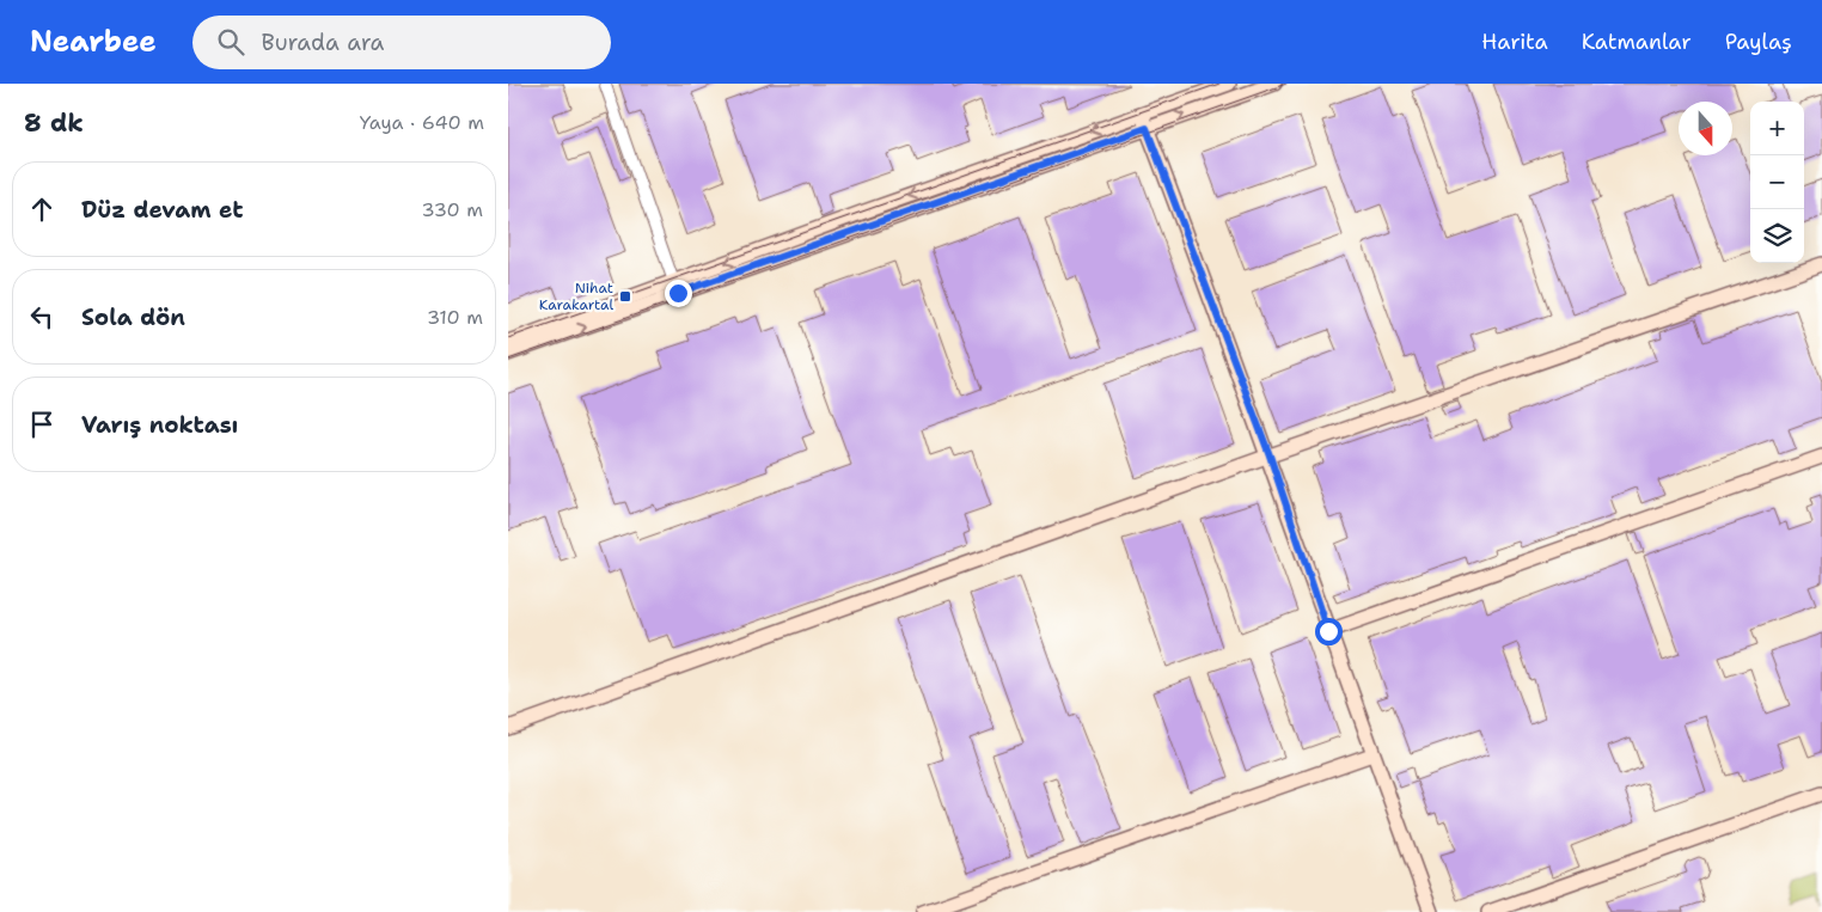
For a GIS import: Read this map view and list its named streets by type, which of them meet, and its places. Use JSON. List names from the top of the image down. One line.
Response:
{"places":{"transit":["Nihat Karakartal"]},"north":"bottom","page":{"header":"Nearbee","search":"Burada ara","nav":["Harita","Katmanlar","Paylaş"],"heading":["8 dk","Yaya · 640 m"],"map_buttons":["+","−"],"list":[["Düz devam et","330 m"],["Sola dön","310 m"],"Varış noktası"]}}
